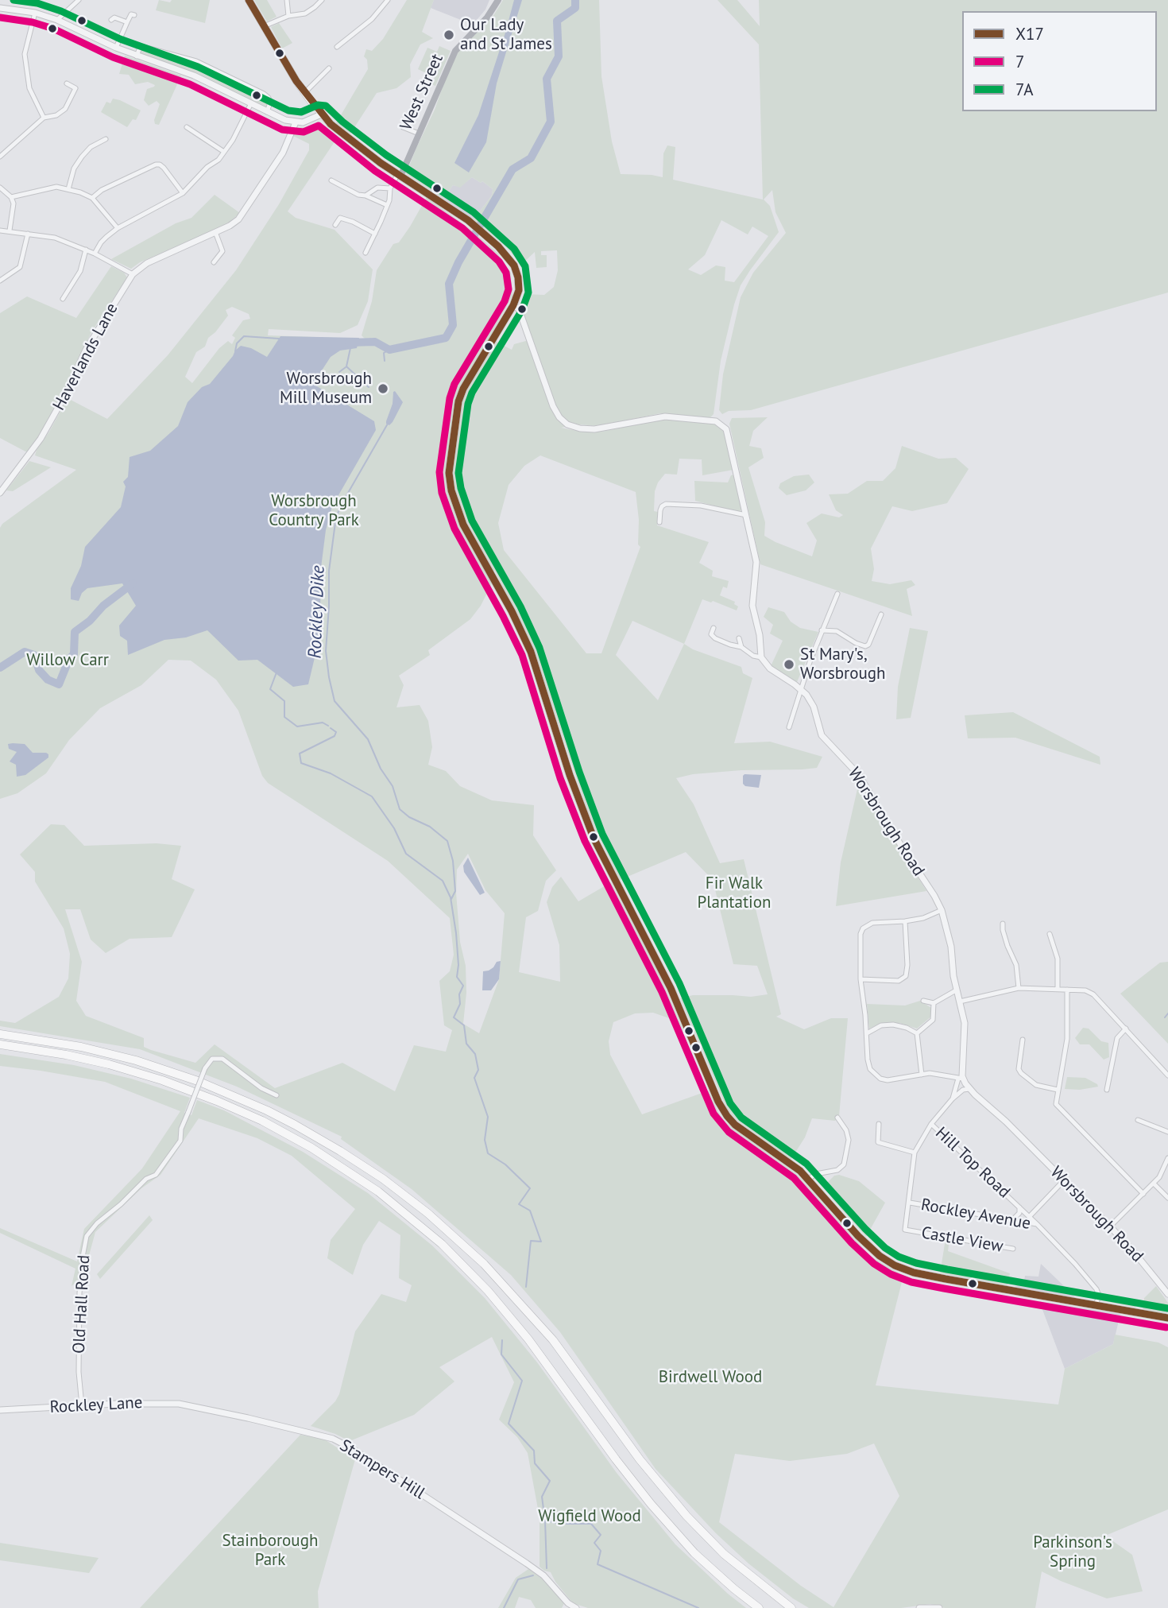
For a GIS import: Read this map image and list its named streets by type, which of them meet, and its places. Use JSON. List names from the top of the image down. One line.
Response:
{"streets":{"main road":["West Street"],"street":["Haverlands Lane","Worsbrough Road","Hill Top Road","Rockley Avenue","Castle View","Old Hall Road","Rockley Lane","Stampers Hill"]},"crossings":[["Hill Top Road","Rockley Avenue"],["Rockley Avenue","Castle View"],["Old Hall Road","Rockley Lane"],["Rockley Lane","Stampers Hill"]],"water":["Rockley Dike"],"parks":["Worsbrough Country Park","Willow Carr","Fir Walk Plantation","Birdwell Wood","Wigfield Wood","Stainborough Park","Parkinson's Spring"],"places":["Our Lady and St James","Worsbrough Mill Museum","St Mary's, Worsbrough"],"lines":["transit line X17","transit line 7A","transit line 7"],"legend":["X17","7","7A"]}
